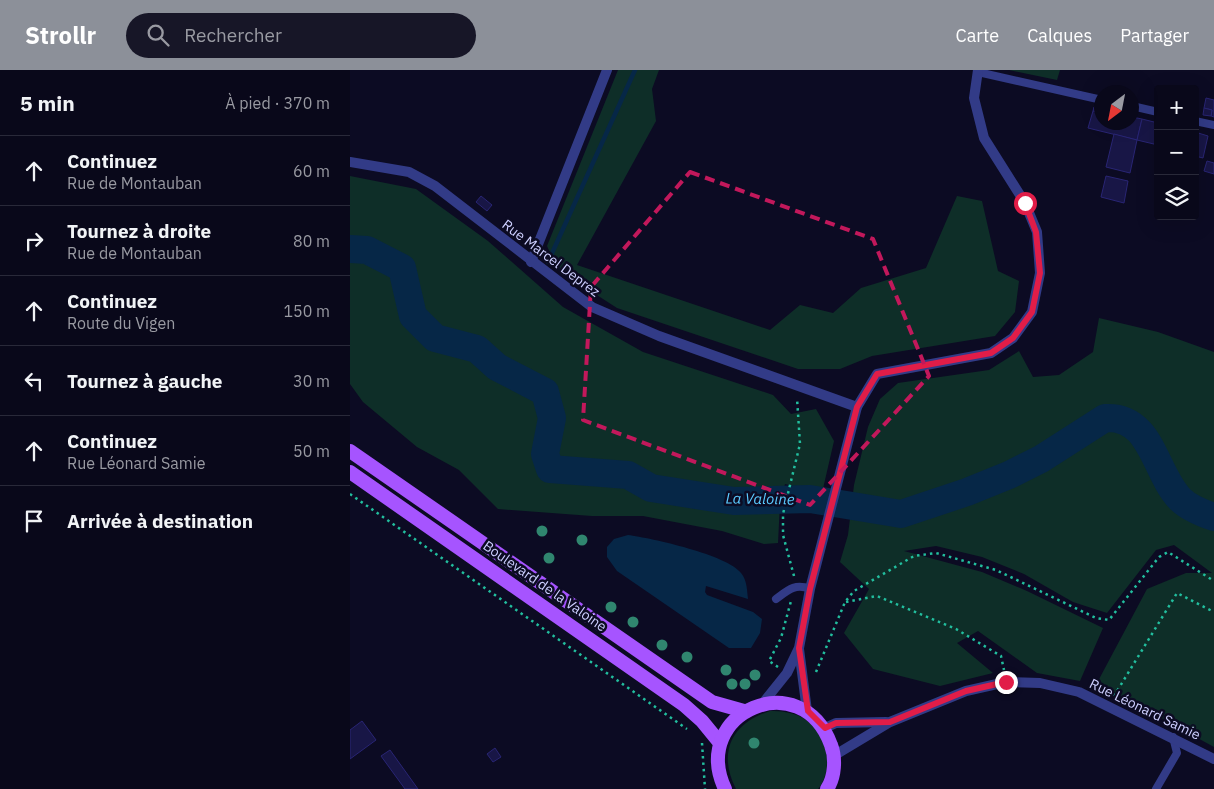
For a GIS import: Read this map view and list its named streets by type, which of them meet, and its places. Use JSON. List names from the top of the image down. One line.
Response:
{"streets":{"main road":["Boulevard de la Valoine"],"street":["Rue Marcel Deprez","Rue Léonard Samie"]},"water":["La Valoine"],"north":"bottom left","page":{"header":"Strollr","search":"Rechercher","nav":["Carte","Calques","Partager"],"heading":["5 min","À pied · 370 m"],"map_buttons":["+","−"],"list":[["Continuez","Rue de Montauban","60 m"],["Tournez à droite","Rue de Montauban","80 m"],["Continuez","Route du Vigen","150 m"],["Tournez à gauche","30 m"],["Continuez","Rue Léonard Samie","50 m"],"Arrivée à destination"]}}
